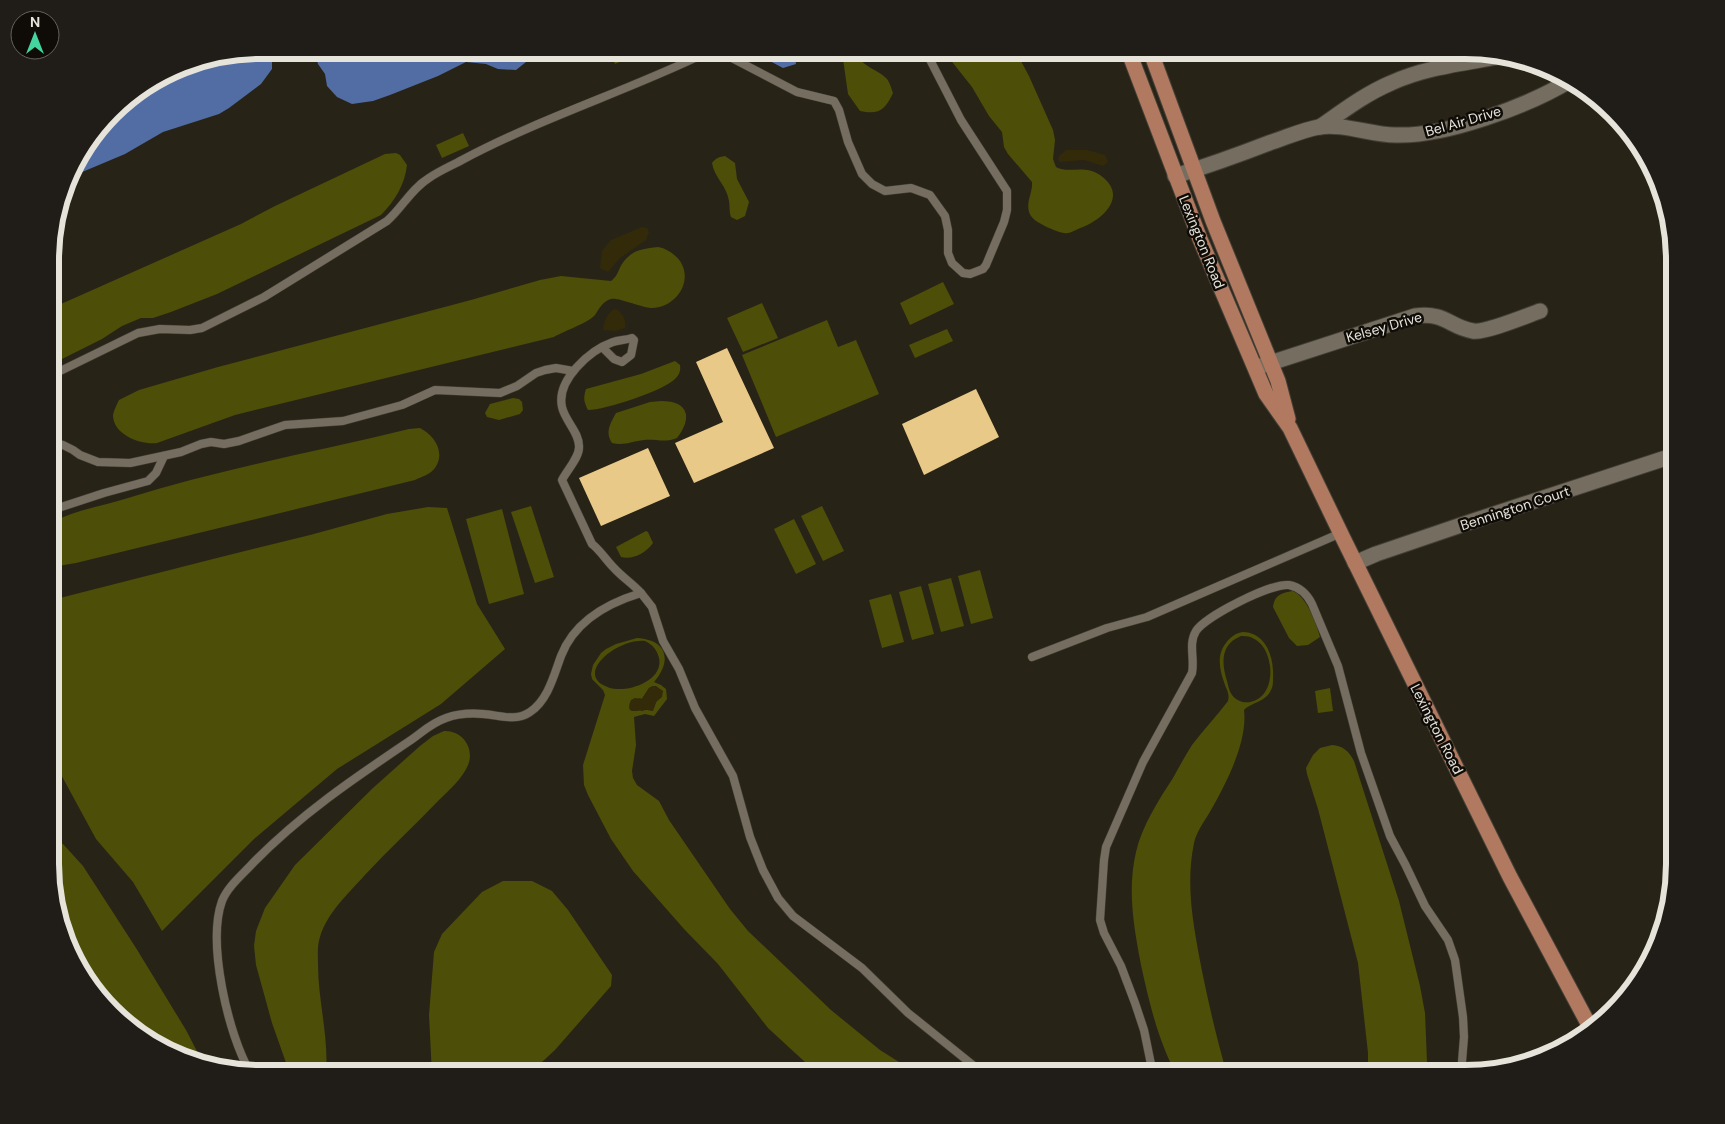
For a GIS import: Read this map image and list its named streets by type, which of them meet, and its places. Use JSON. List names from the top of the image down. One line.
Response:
{"streets":{"main road":["Lexington Road"],"street":["Bel Air Drive","Kelsey Drive","Bennington Court"]},"crossings":[["Bel Air Drive","Lexington Road"],["Lexington Road","Kelsey Drive"],["Lexington Road","Bennington Court"]],"north":"top"}
